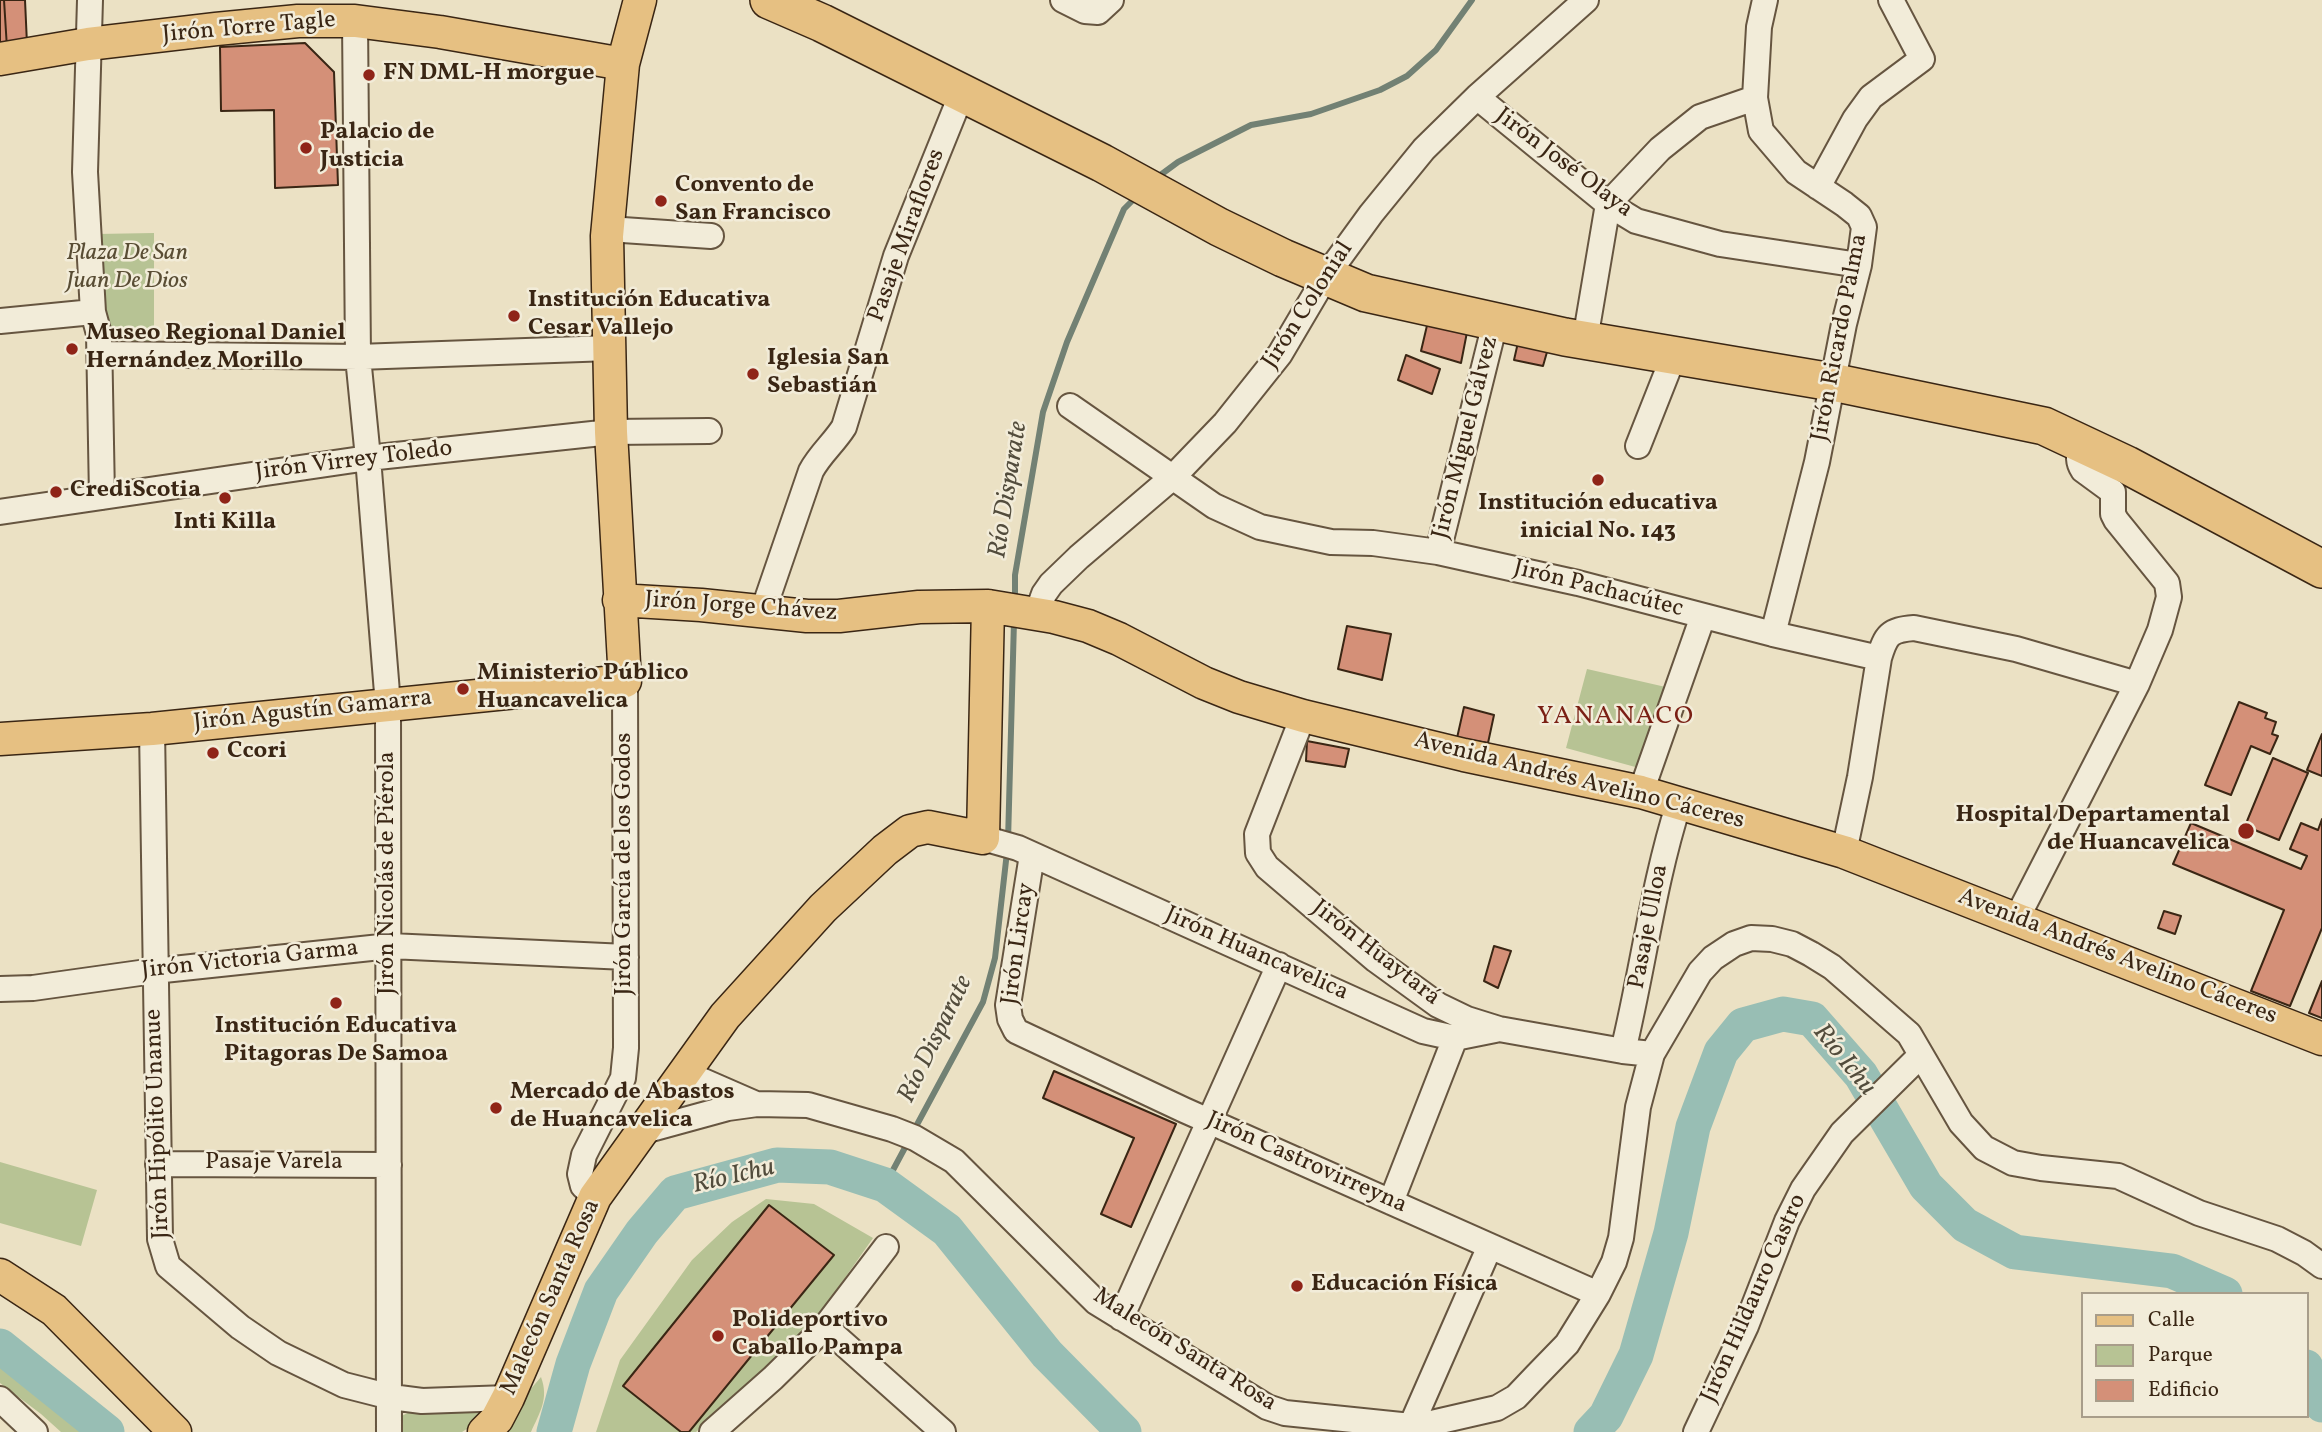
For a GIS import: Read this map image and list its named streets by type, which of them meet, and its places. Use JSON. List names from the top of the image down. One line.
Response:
{"streets":{"main road":["Jirón Torre Tagle","Jirón Jorge Chávez","Jirón Agustín Gamarra","Avenida Andrés Avelino Cáceres","Jirón García de los Godos","Malecón Santa Rosa"],"street":["Jirón José Olaya","Pasaje Miraflores","Jirón Colonial","Jirón Ricardo Palma","Jirón Miguel Gálvez","Jirón Virrey Toledo","Jirón Pachacútec","Jirón Nicolás de Piérola","Pasaje Ulloa","Jirón Lircay","Jirón Huaytará","Jirón Huancavelica","Jirón Victoria Garma","Jirón Hipólito Unanue","Pasaje Varela","Jirón Castrovirreyna","Jirón Hildauro Castro"]},"crossings":[["Jirón Torre Tagle","Jirón García de los Godos"],["Jirón Torre Tagle","Jirón Nicolás de Piérola"],["Jirón José Olaya","Jirón Colonial"],["Jirón José Olaya","Jirón Ricardo Palma"],["Pasaje Miraflores","Jirón Jorge Chávez"],["Jirón Colonial","Jirón Pachacútec"],["Jirón Colonial","Jirón Jorge Chávez"],["Jirón Colonial","Avenida Andrés Avelino Cáceres"],["Jirón Ricardo Palma","Jirón Pachacútec"],["Jirón Miguel Gálvez","Jirón Pachacútec"],["Jirón Virrey Toledo","Jirón García de los Godos"],["Jirón Virrey Toledo","Jirón Nicolás de Piérola"],["Jirón Jorge Chávez","Avenida Andrés Avelino Cáceres"],["Jirón Jorge Chávez","Jirón García de los Godos"],["Jirón Agustín Gamarra","Jirón García de los Godos"],["Jirón Agustín Gamarra","Jirón Nicolás de Piérola"],["Jirón Agustín Gamarra","Jirón Hipólito Unanue"],["Avenida Andrés Avelino Cáceres","Pasaje Ulloa"],["Avenida Andrés Avelino Cáceres","Jirón Huaytará"],["Jirón García de los Godos","Jirón Victoria Garma"],["Jirón García de los Godos","Malecón Santa Rosa"],["Jirón Nicolás de Piérola","Jirón Victoria Garma"],["Jirón Nicolás de Piérola","Jirón Hipólito Unanue"],["Jirón Nicolás de Piérola","Pasaje Varela"],["Pasaje Ulloa","Jirón Huaytará"],["Jirón Lircay","Jirón Huancavelica"],["Jirón Lircay","Jirón Castrovirreyna"],["Jirón Lircay","Malecón Santa Rosa"],["Jirón Huaytará","Jirón Huancavelica"],["Jirón Huaytará","Malecón Santa Rosa"],["Jirón Huancavelica","Malecón Santa Rosa"],["Jirón Victoria Garma","Jirón Hipólito Unanue"],["Jirón Hipólito Unanue","Pasaje Varela"],["Jirón Castrovirreyna","Malecón Santa Rosa"],["Malecón Santa Rosa","Jirón Hildauro Castro"]],"districts":["YANANACO"],"water":["Río Disparate","Río Ichu"],"parks":["Plaza De San Juan De Dios"],"places":["FN DML-H morgue","Palacio de Justicia","Convento de San Francisco","Institución Educativa Cesar Vallejo","Museo Regional Daniel Hernández Morillo","Iglesia San Sebastián","Institución educativa inicial No. 143","CrediScotia","Inti Killa","Ministerio Público Huancavelica","Ccori","Hospital Departamental de Huancavelica","Institución Educativa Pitagoras De Samoa","Mercado de Abastos de Huancavelica","Educación Física","Polideportivo Caballo Pampa"],"legend":["Calle","Parque","Edificio"]}
